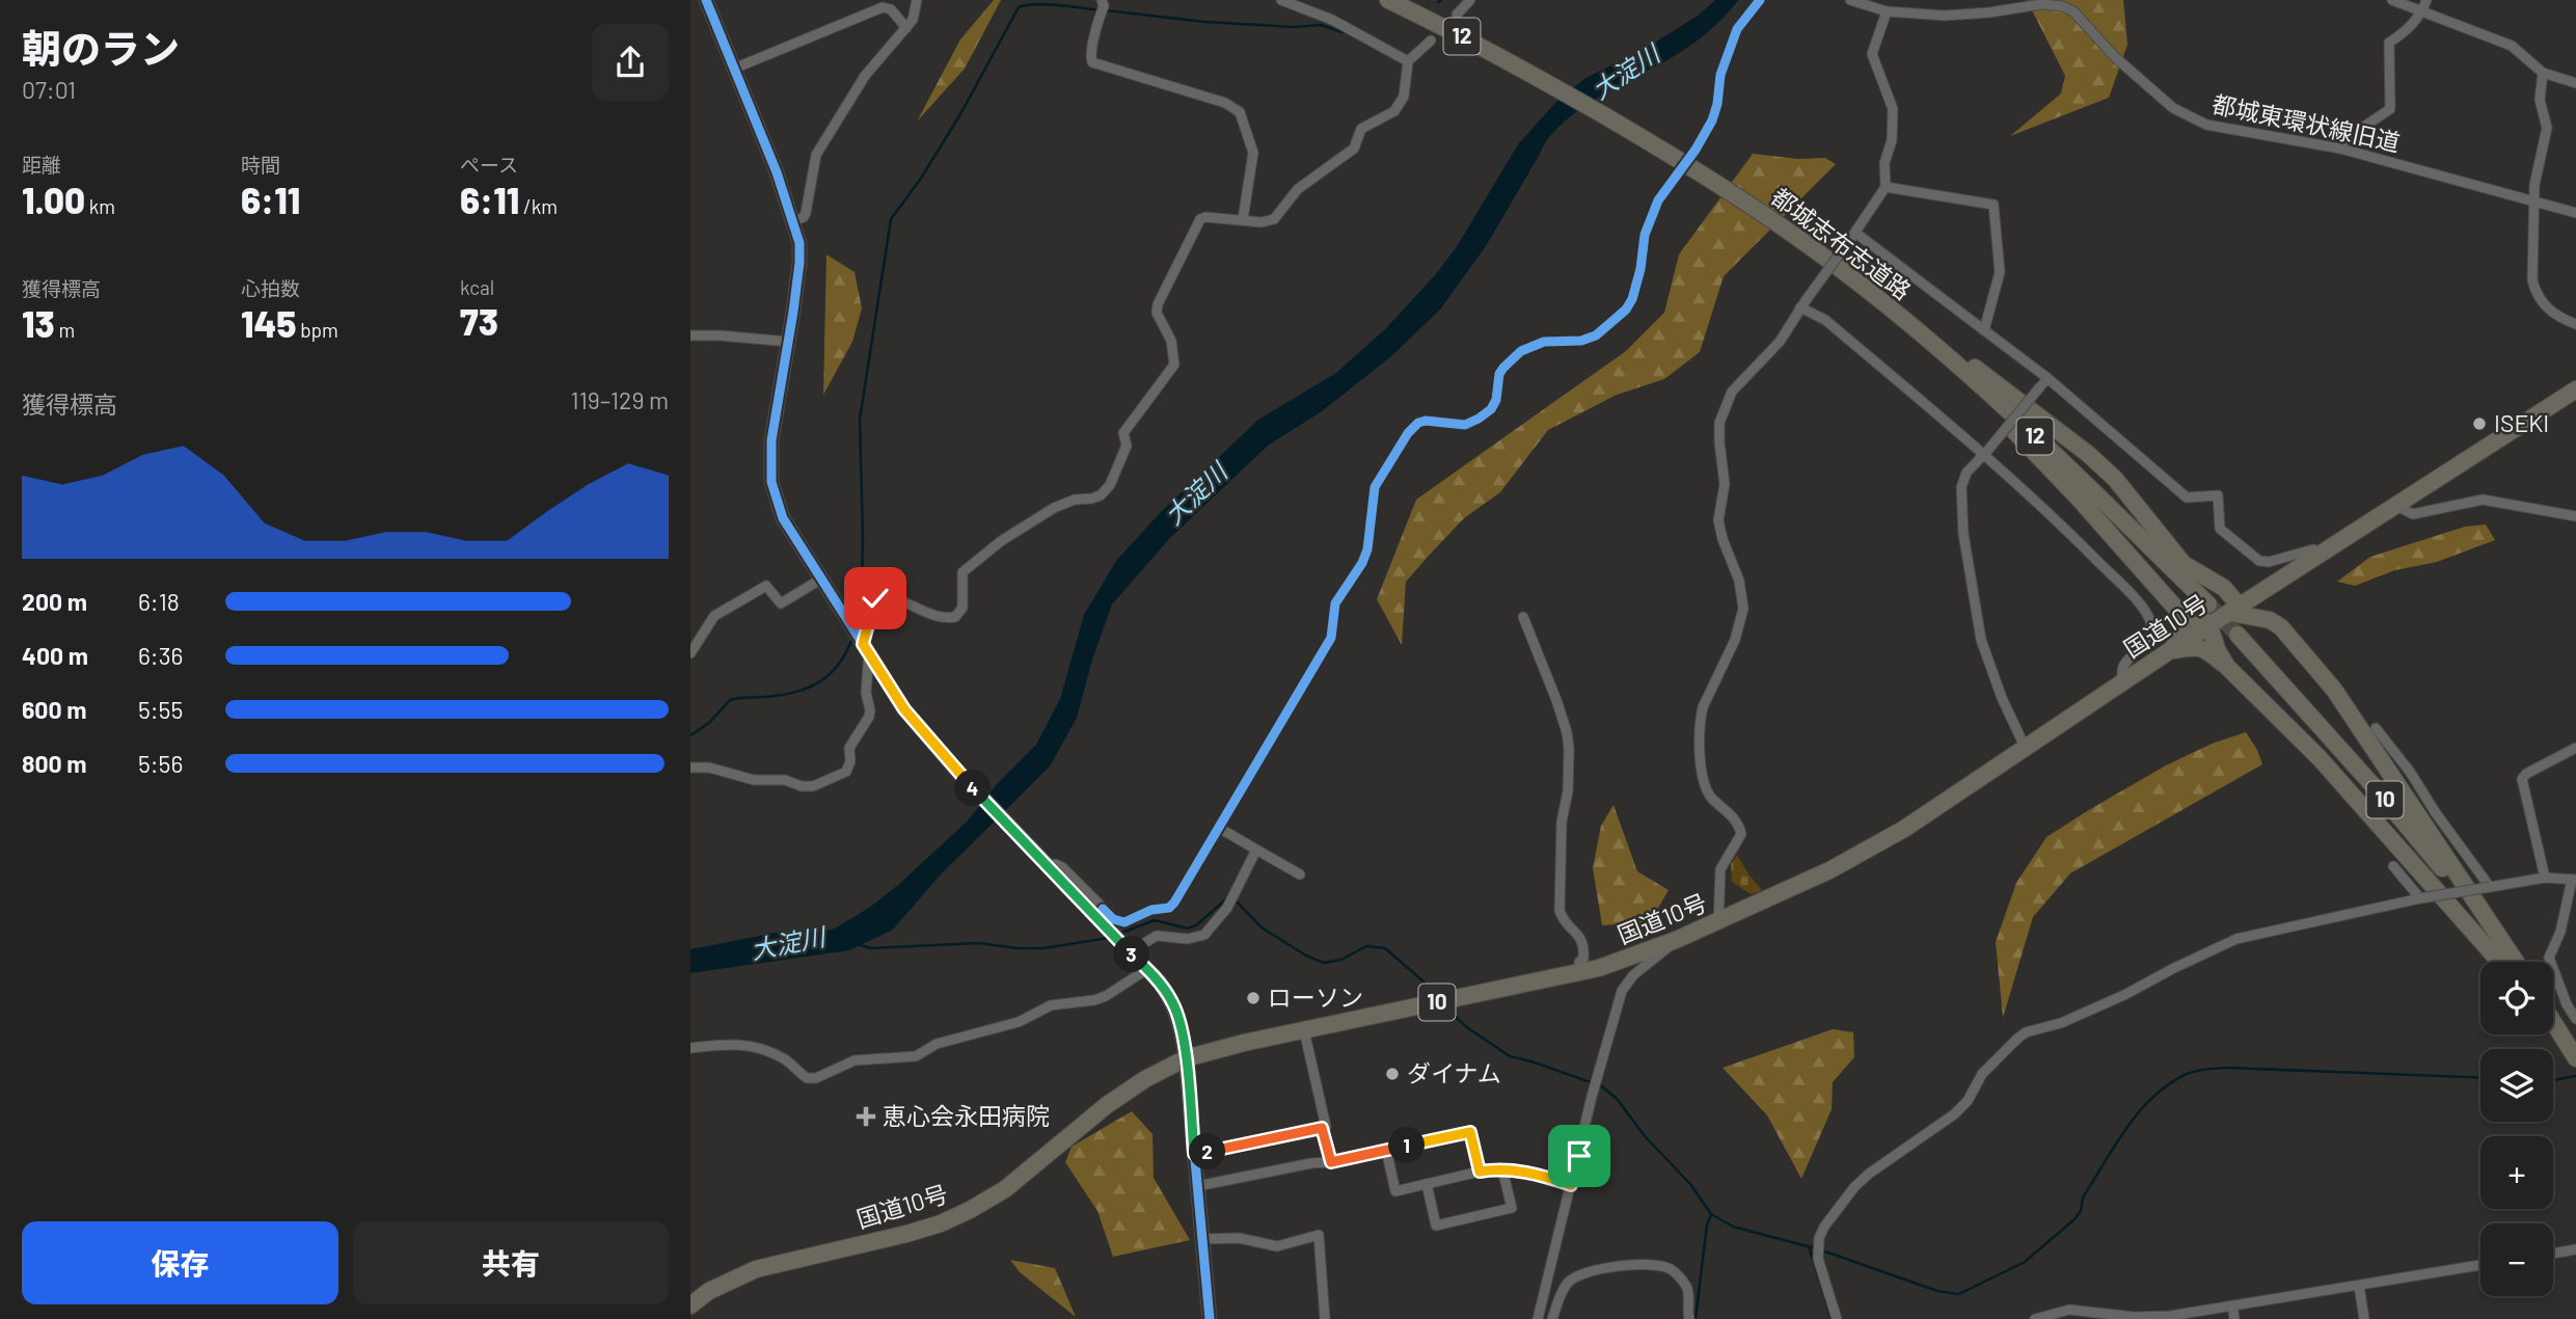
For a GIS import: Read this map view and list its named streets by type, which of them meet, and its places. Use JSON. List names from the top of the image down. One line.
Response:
{"streets":{"highway":["12","都城志布志道路","国道10号","10"],"street":["都城東環状線旧道"]},"water":["大淀川"],"places":{"other":["ISEKI","ローソン","ダイナム"],"health":["恵心会永田病院"]},"page":{"heading":["朝のラン","07:01"],"stats":[["距離","1.00 km"],["時間","6:11"],["ペース","6:11 /km"],["獲得標高","13 m"],["心拍数","145 bpm"],["kcal","73"]],"chart":["獲得標高","119–129 m"],"list":[{"name":"200 m","note":"6:18"},{"name":"400 m","note":"6:36"},{"name":"600 m","note":"5:55"},{"name":"800 m","note":"5:56"}],"pins":["4","3","1","2"],"map_buttons":["+","−"],"buttons":["保存","共有"]}}
